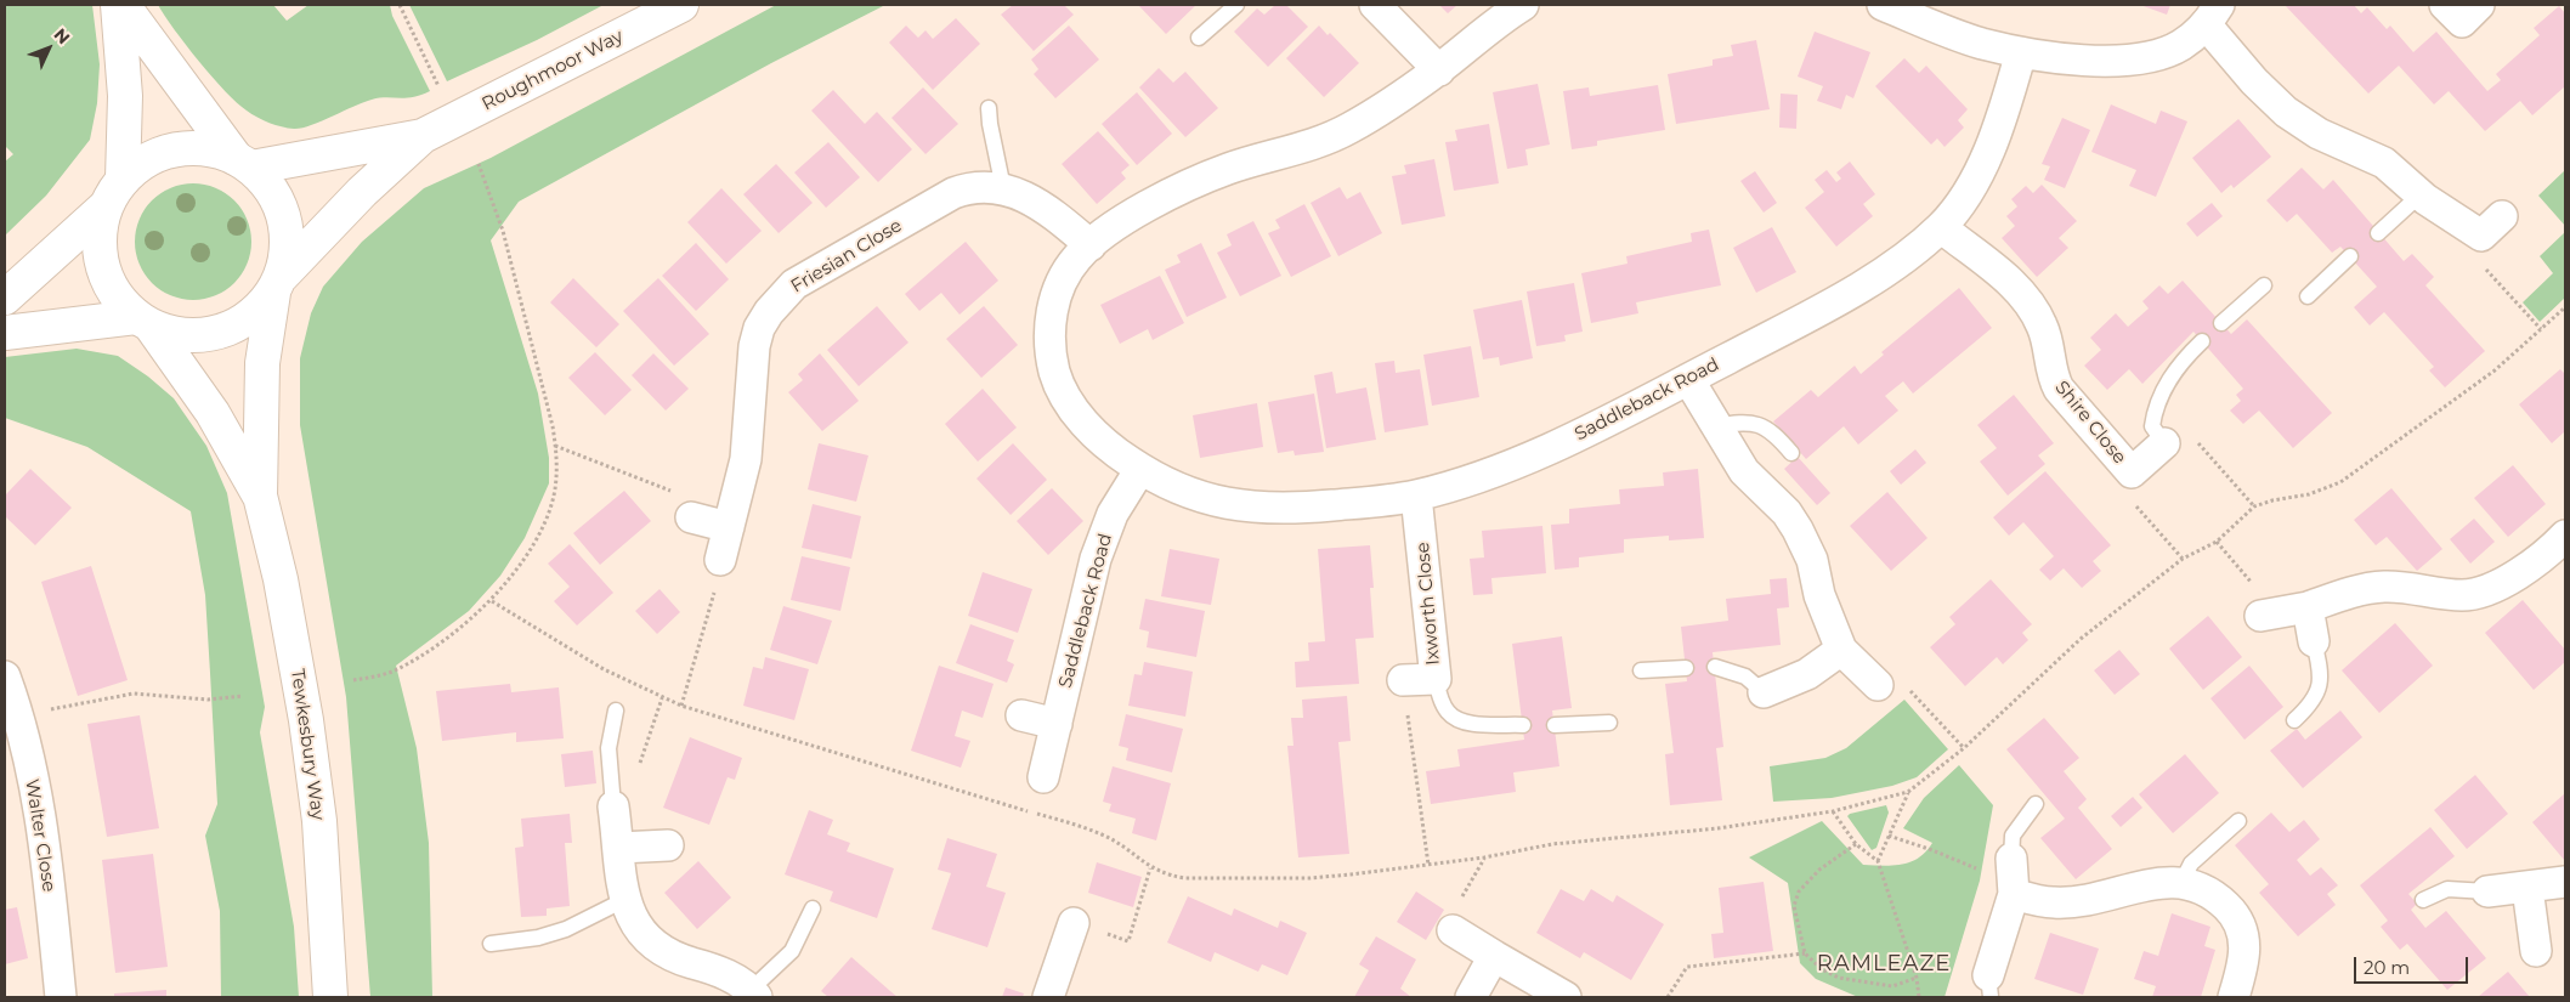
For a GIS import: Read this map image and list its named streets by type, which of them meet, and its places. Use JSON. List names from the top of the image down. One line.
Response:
{"streets":{"main road":["Roughmoor Way","Tewkesbury Way"],"street":["Friesian Close","Saddleback Road","Shire Close","Ixworth Close","Walter Close"]},"crossings":[["Roughmoor Way","Tewkesbury Way"],["Friesian Close","Saddleback Road"],["Saddleback Road","Shire Close"],["Saddleback Road","Ixworth Close"]],"districts":["RAMLEAZE"],"scale_bar":"20 m","north":"top right"}
